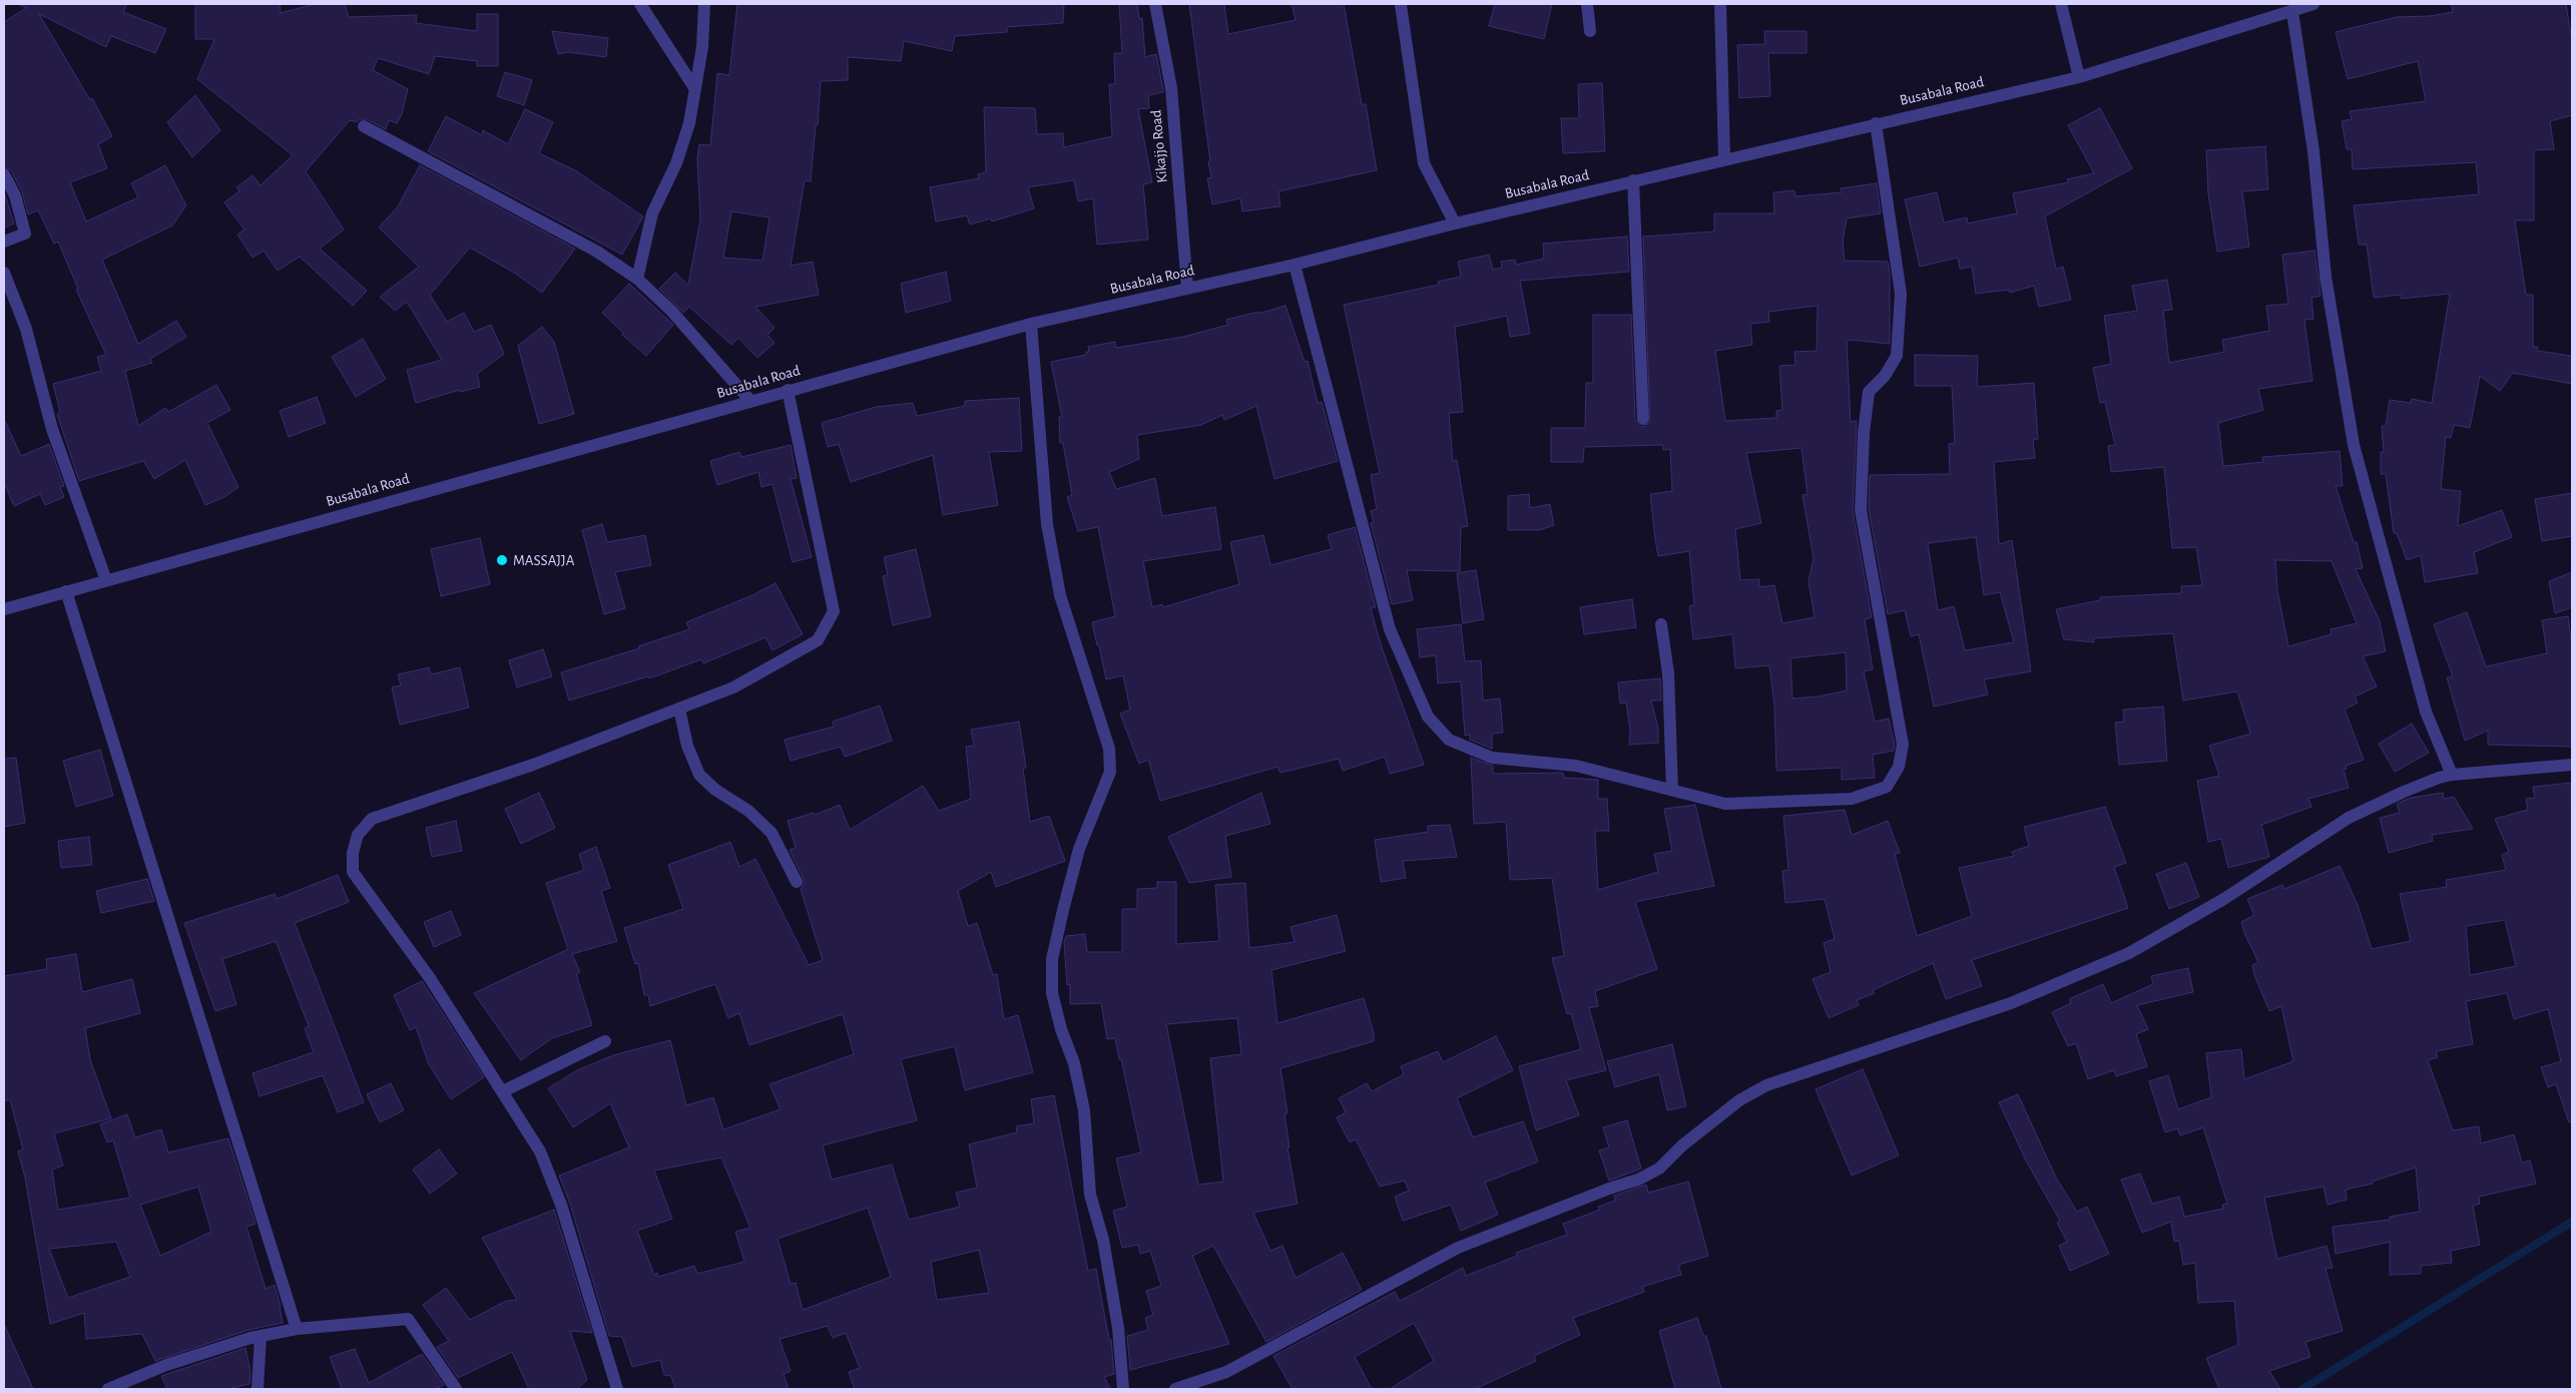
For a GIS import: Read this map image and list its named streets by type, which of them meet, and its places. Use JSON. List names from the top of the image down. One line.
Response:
{"streets":{"street":["Busabala Road","Kikajjo Road"]},"crossings":[["Busabala Road","Kikajjo Road"]],"places":["MASSAJJA"]}
